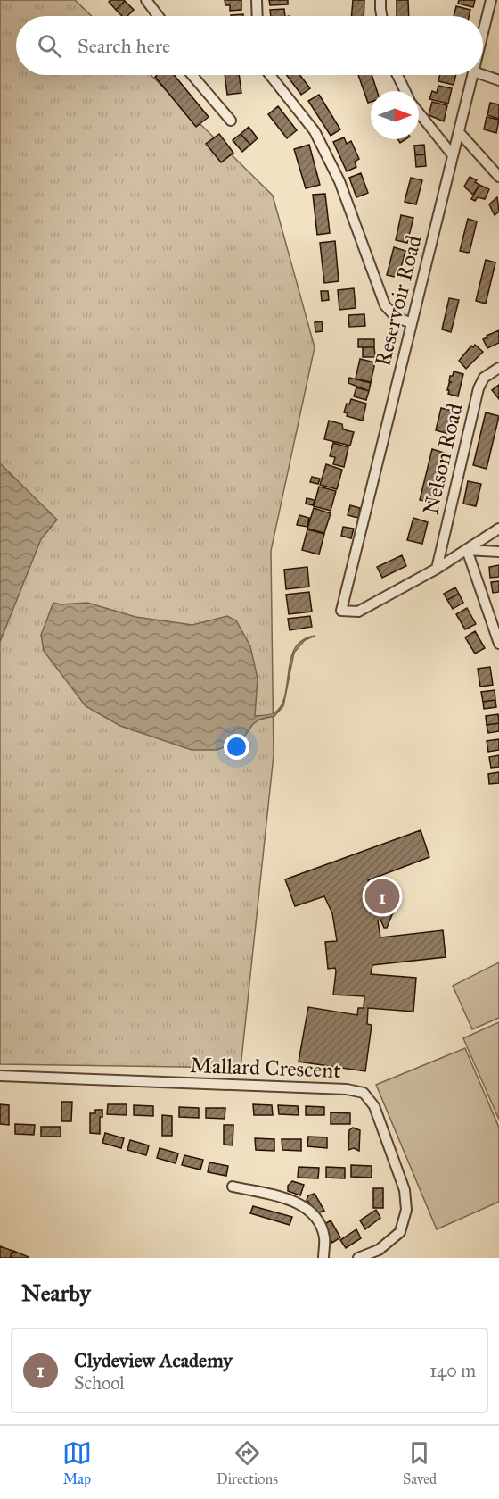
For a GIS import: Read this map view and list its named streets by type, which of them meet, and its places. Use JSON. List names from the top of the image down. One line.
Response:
{"streets":{"street":["Reservoir Road","Nelson Road","Mallard Crescent"]},"crossings":[["Reservoir Road","Nelson Road"]],"north":"right","page":{"search":"Search here","pins":"1","heading":"Nearby","list":[{"mark":"1","name":"Clydeview Academy","note":"School","value":"140 m"}],"nav":["Map","Directions","Saved"]}}
